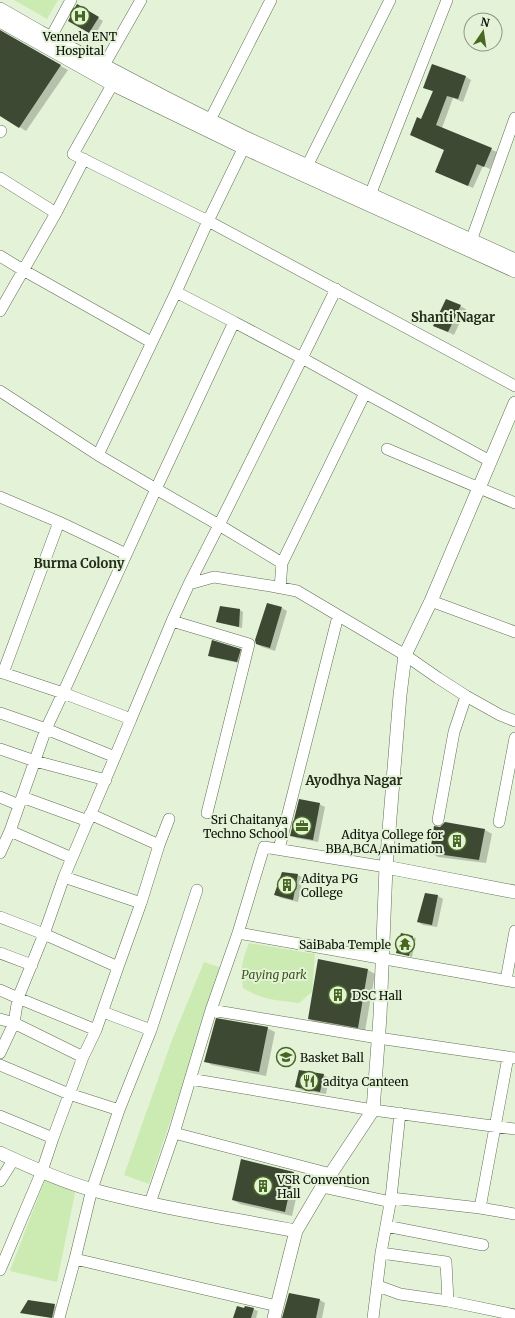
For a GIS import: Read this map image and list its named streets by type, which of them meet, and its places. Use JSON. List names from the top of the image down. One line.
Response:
{"districts":["Shanti Nagar","Burma Colony","Ayodhya Nagar"],"parks":["Paying park"],"places":{"hospital":["Vennela ENT Hospital"],"office":["Sri Chaitanya Techno School"],"building":["Aditya College for BBA,BCA,Animation","Aditya PG College","DSC Hall","VSR Convention Hall"],"temple":["SaiBaba Temple"],"school or university":["Basket Ball"],"restaurant":["aditya Canteen"]},"north":"top"}
